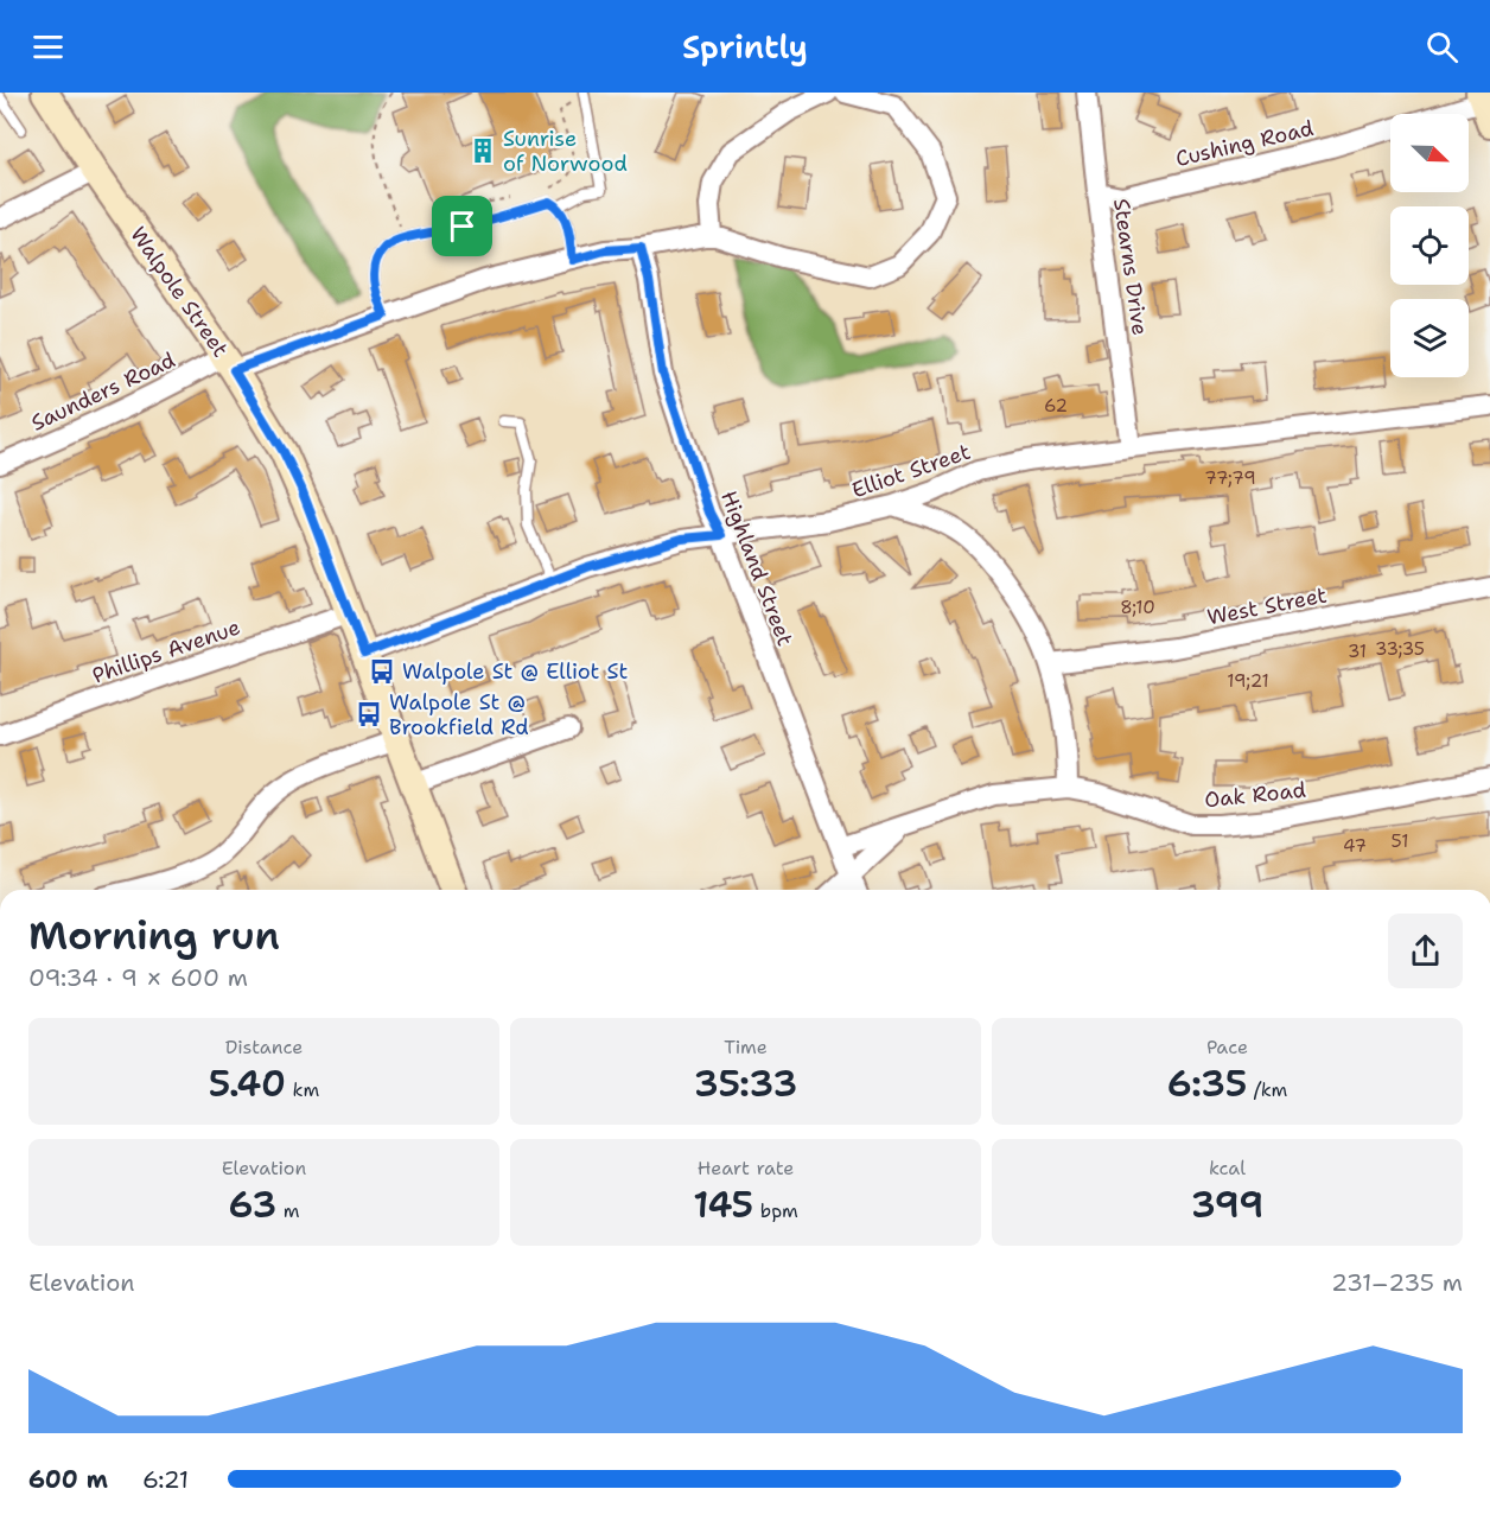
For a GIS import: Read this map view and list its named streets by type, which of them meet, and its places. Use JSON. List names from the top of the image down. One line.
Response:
{"streets":{"main road":["Walpole Street"],"street":["Cushing Road","Stearns Drive","Saunders Road","Elliot Street","Highland Street","West Street","Phillips Avenue","Oak Road"]},"crossings":[["Cushing Road","Stearns Drive"],["Stearns Drive","Elliot Street"],["Walpole Street","Saunders Road"],["Walpole Street","Elliot Street"],["Walpole Street","Phillips Avenue"],["Saunders Road","Highland Street"],["Elliot Street","Highland Street"],["Highland Street","Oak Road"]],"places":{"building":["Sunrise of Norwood"],"bus stop":["Walpole St @ Elliot St","Walpole St @ Brookfield Rd"]},"house_numbers":["62","77;79","8;10","33;35","31","19;21","51","47"],"north":"bottom right","page":{"header":"Sprintly","heading":["Morning run","09:34 · 9 × 600 m"],"stats":[["Distance","5.40 km"],["Time","35:33"],["Pace","6:35 /km"],["Elevation","63 m"],["Heart rate","145 bpm"],["kcal","399"]],"chart":["Elevation","231–235 m"],"list":[{"name":"600 m","note":"6:21"}]}}
